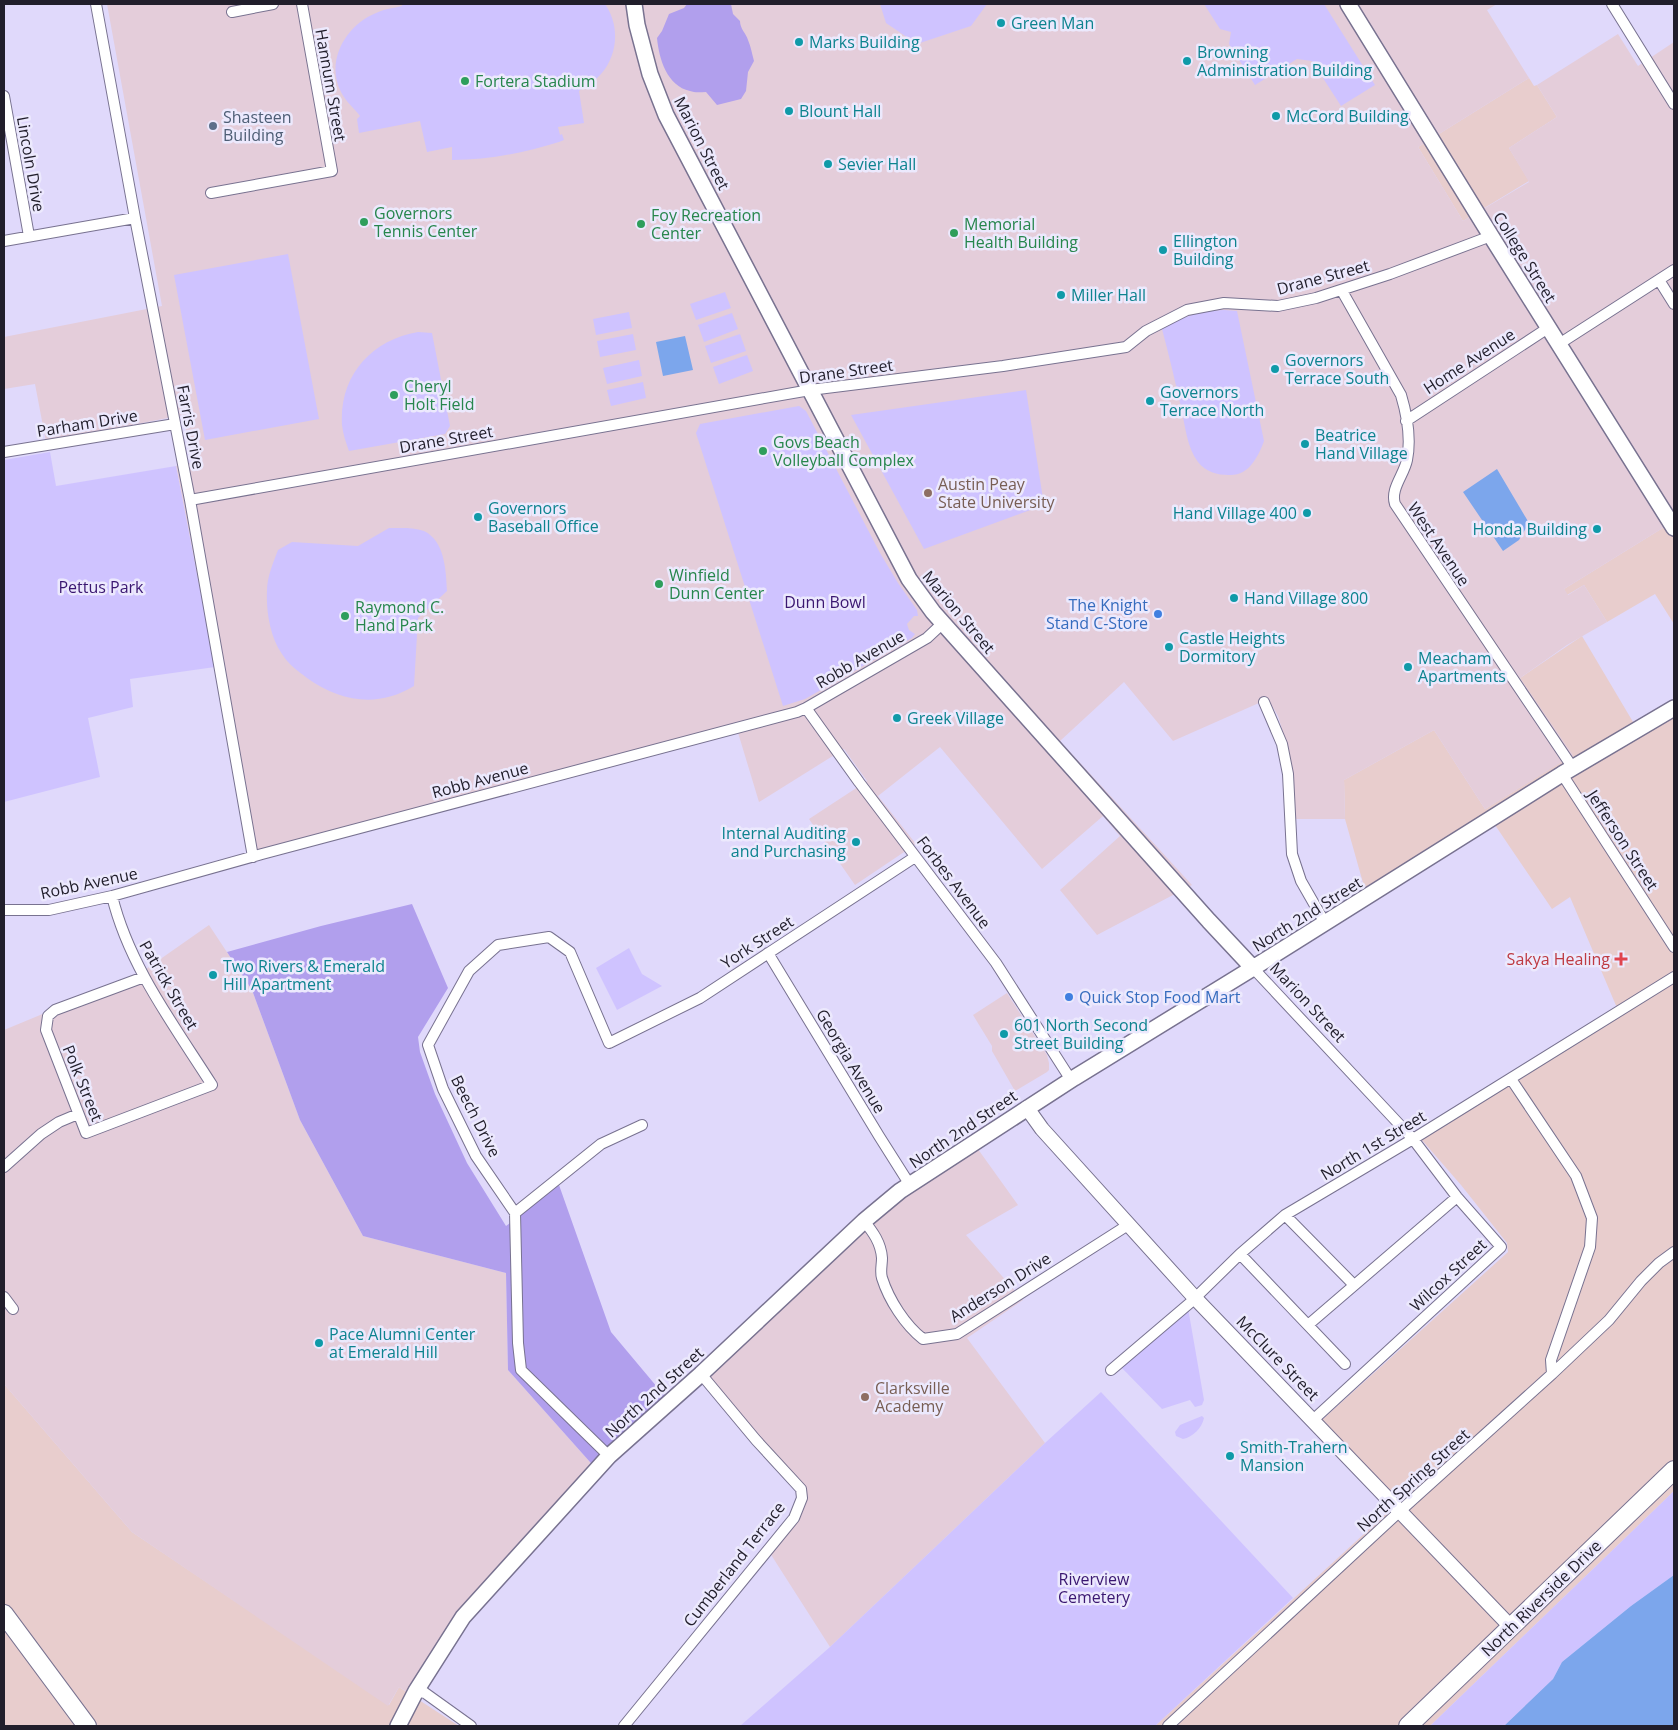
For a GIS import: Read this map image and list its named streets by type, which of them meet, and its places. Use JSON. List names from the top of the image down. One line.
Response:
{"streets":{"highway":["North Riverside Drive"],"main road":["Marion Street","College Street","North 2nd Street","McClure Street"],"street":["Hannum Street","Lincoln Drive","Drane Street","Home Avenue","Parham Drive","Farris Drive","West Avenue","Robb Avenue","Jefferson Street","Forbes Avenue","York Street","Patrick Street","Georgia Avenue","Polk Street","Beech Drive","North 1st Street","Wilcox Street","Anderson Drive","North Spring Street","Cumberland Terrace"]},"crossings":[["Marion Street","Drane Street"],["Marion Street","Robb Avenue"],["Marion Street","North 2nd Street"],["Marion Street","North 1st Street"],["Marion Street","Wilcox Street"],["College Street","Drane Street"],["College Street","Home Avenue"],["Drane Street","Farris Drive"],["Drane Street","West Avenue"],["Home Avenue","West Avenue"],["Parham Drive","Farris Drive"],["Farris Drive","Robb Avenue"],["West Avenue","Jefferson Street"],["West Avenue","North 2nd Street"],["Robb Avenue","Forbes Avenue"],["Robb Avenue","Patrick Street"],["Jefferson Street","North 2nd Street"],["Forbes Avenue","North 2nd Street"],["Forbes Avenue","York Street"],["North 2nd Street","Georgia Avenue"],["North 2nd Street","Anderson Drive"],["North 2nd Street","McClure Street"],["North 2nd Street","Cumberland Terrace"],["York Street","Georgia Avenue"],["York Street","Beech Drive"],["Patrick Street","Polk Street"],["North 1st Street","Wilcox Street"],["North 1st Street","McClure Street"],["Wilcox Street","McClure Street"],["Anderson Drive","McClure Street"],["McClure Street","North Spring Street"],["McClure Street","North Riverside Drive"]],"parks":["Pettus Park","Dunn Bowl","Riverview Cemetery"],"places":{"other":["Green Man","Marks Building","Browning Administration Building","Fortera Stadium","Blount Hall","McCord Building","Shasteen Building","Sevier Hall","Governors Tennis Center","Foy Recreation Center","Memorial Health Building","Ellington Building","Miller Hall","Governors Terrace South","Cheryl Holt Field","Governors Terrace North","Beatrice Hand Village","Govs Beach Volleyball Complex","Austin Peay State University","Hand Village 400","Governors Baseball Office","Honda Building","Winfield Dunn Center","Hand Village 800","The Knight Stand C-Store","Raymond C. Hand Park","Castle Heights Dormitory","Meacham Apartments","Greek Village","Internal Auditing and Purchasing","Two Rivers & Emerald Hill Apartment","Quick Stop Food Mart","601 North Second Street Building","Pace Alumni Center at Emerald Hill","Clarksville Academy","Smith-Trahern Mansion"],"health":["Sakya Healing"]}}
